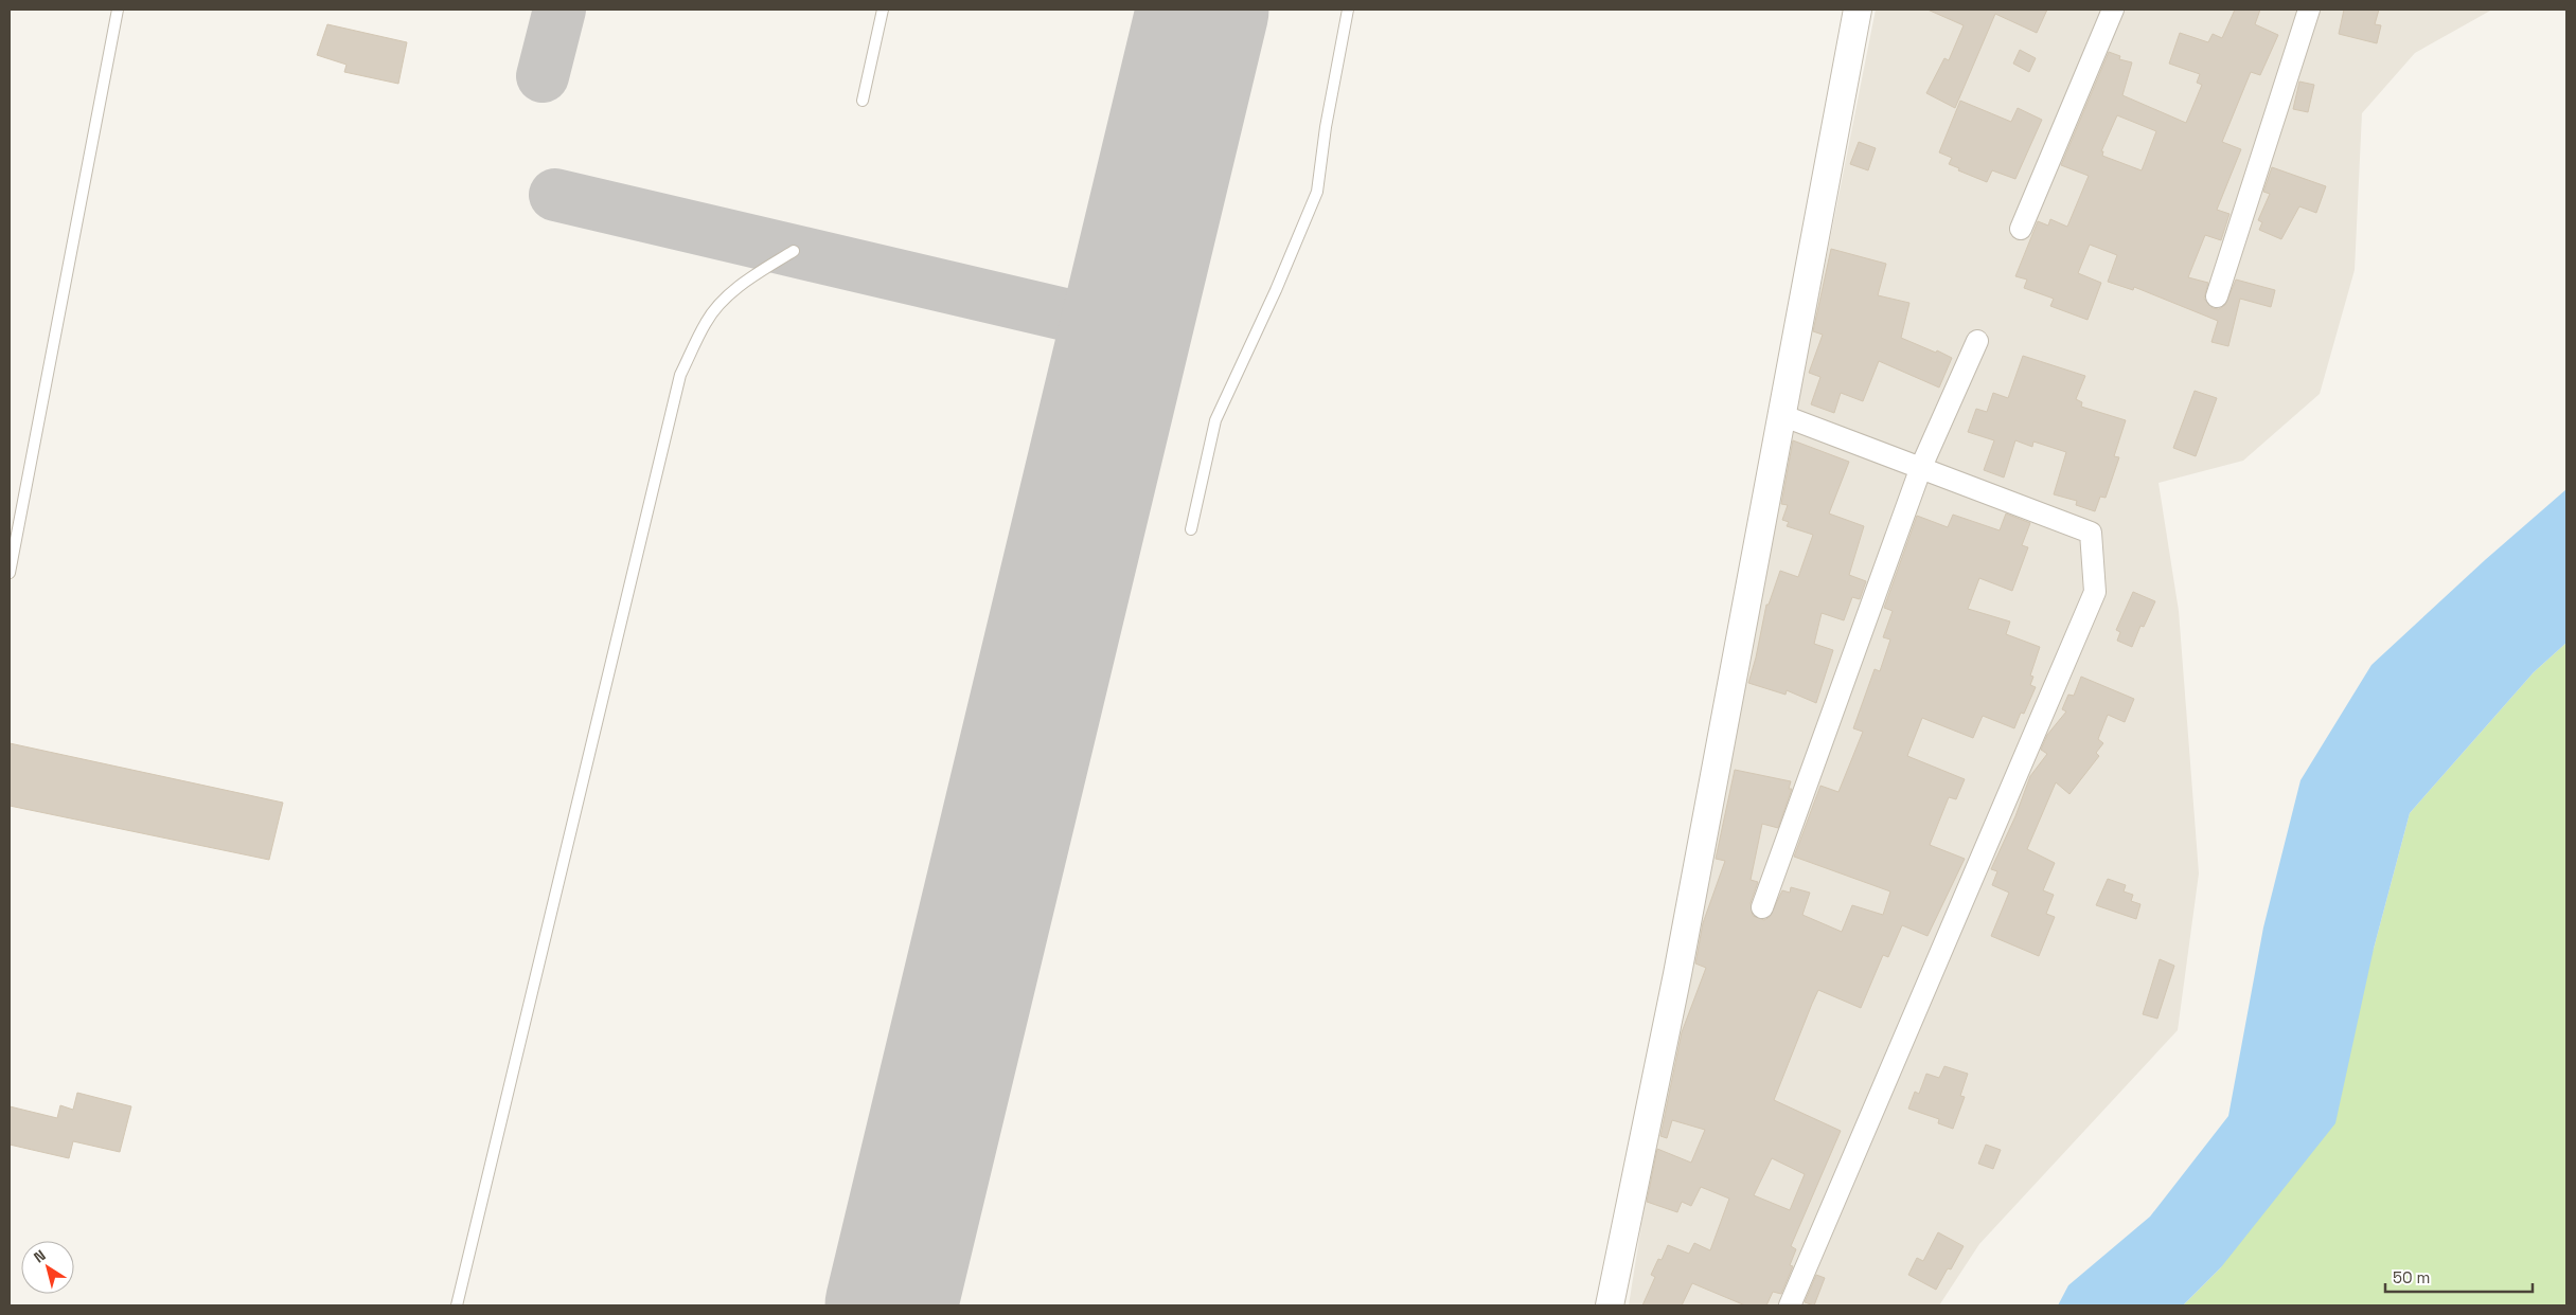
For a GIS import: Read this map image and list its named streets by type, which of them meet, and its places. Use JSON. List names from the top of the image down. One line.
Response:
{"scale_bar":"50 m","north":"top left"}
